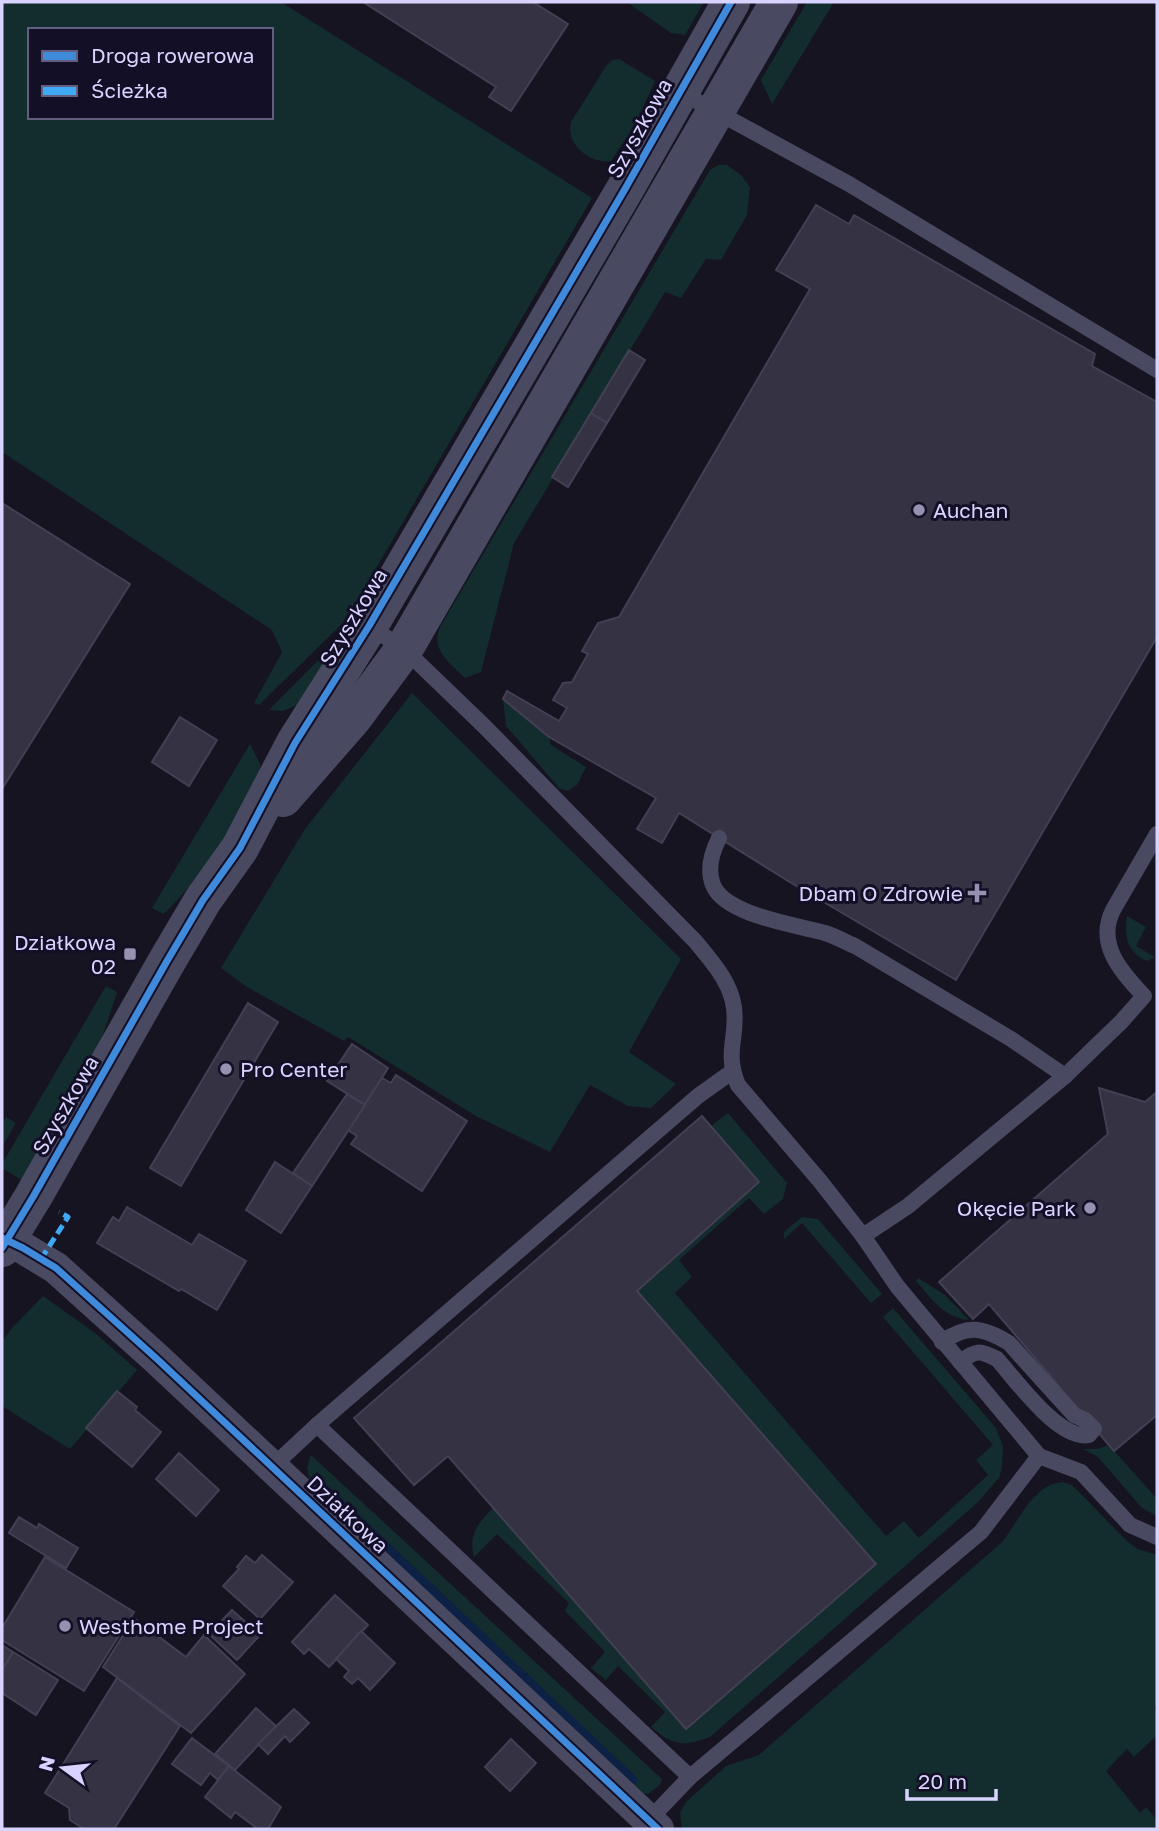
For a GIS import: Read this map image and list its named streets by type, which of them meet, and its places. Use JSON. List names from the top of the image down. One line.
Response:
{"streets":{"street":["Szyszkowa","Działkowa"]},"crossings":[["Szyszkowa","Działkowa"]],"places":{"other":["Auchan","Pro Center","Okęcie Park","Westhome Project"],"health":["Dbam O Zdrowie"],"transit":["Działkowa 02"]},"legend":["Droga rowerowa","Ścieżka"],"scale_bar":"20 m","north":"left"}
